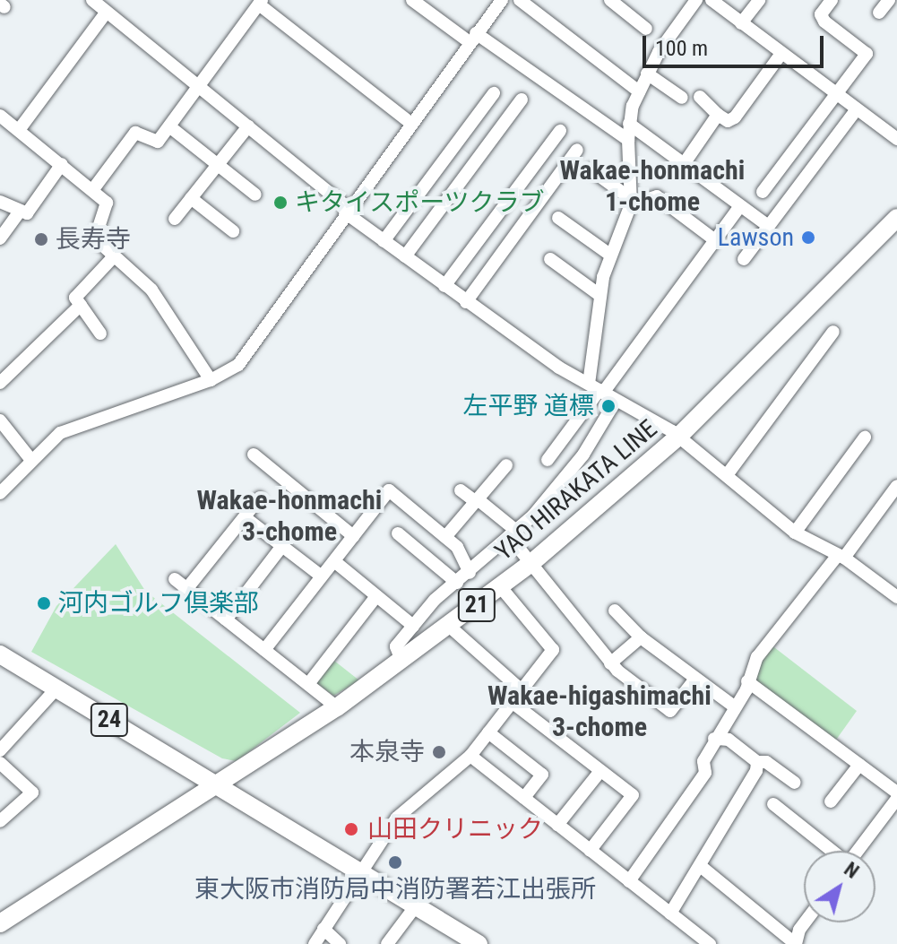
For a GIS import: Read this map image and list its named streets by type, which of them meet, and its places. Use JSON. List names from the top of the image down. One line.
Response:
{"streets":{"main road":["YAO HIRAKATA LINE","21","24"]},"crossings":[["YAO HIRAKATA LINE","24"]],"districts":["Wakae-honmachi 1-chome","Wakae-honmachi 3-chome","Wakae-higashimachi 3-chome"],"places":["キタイスポーツクラブ","Lawson","長寿寺","左平野 道標","河内ゴルフ倶楽部","本泉寺","山田クリニック","東大阪市消防局中消防署若江出張所"],"scale_bar":"100 m","north":"top right"}
